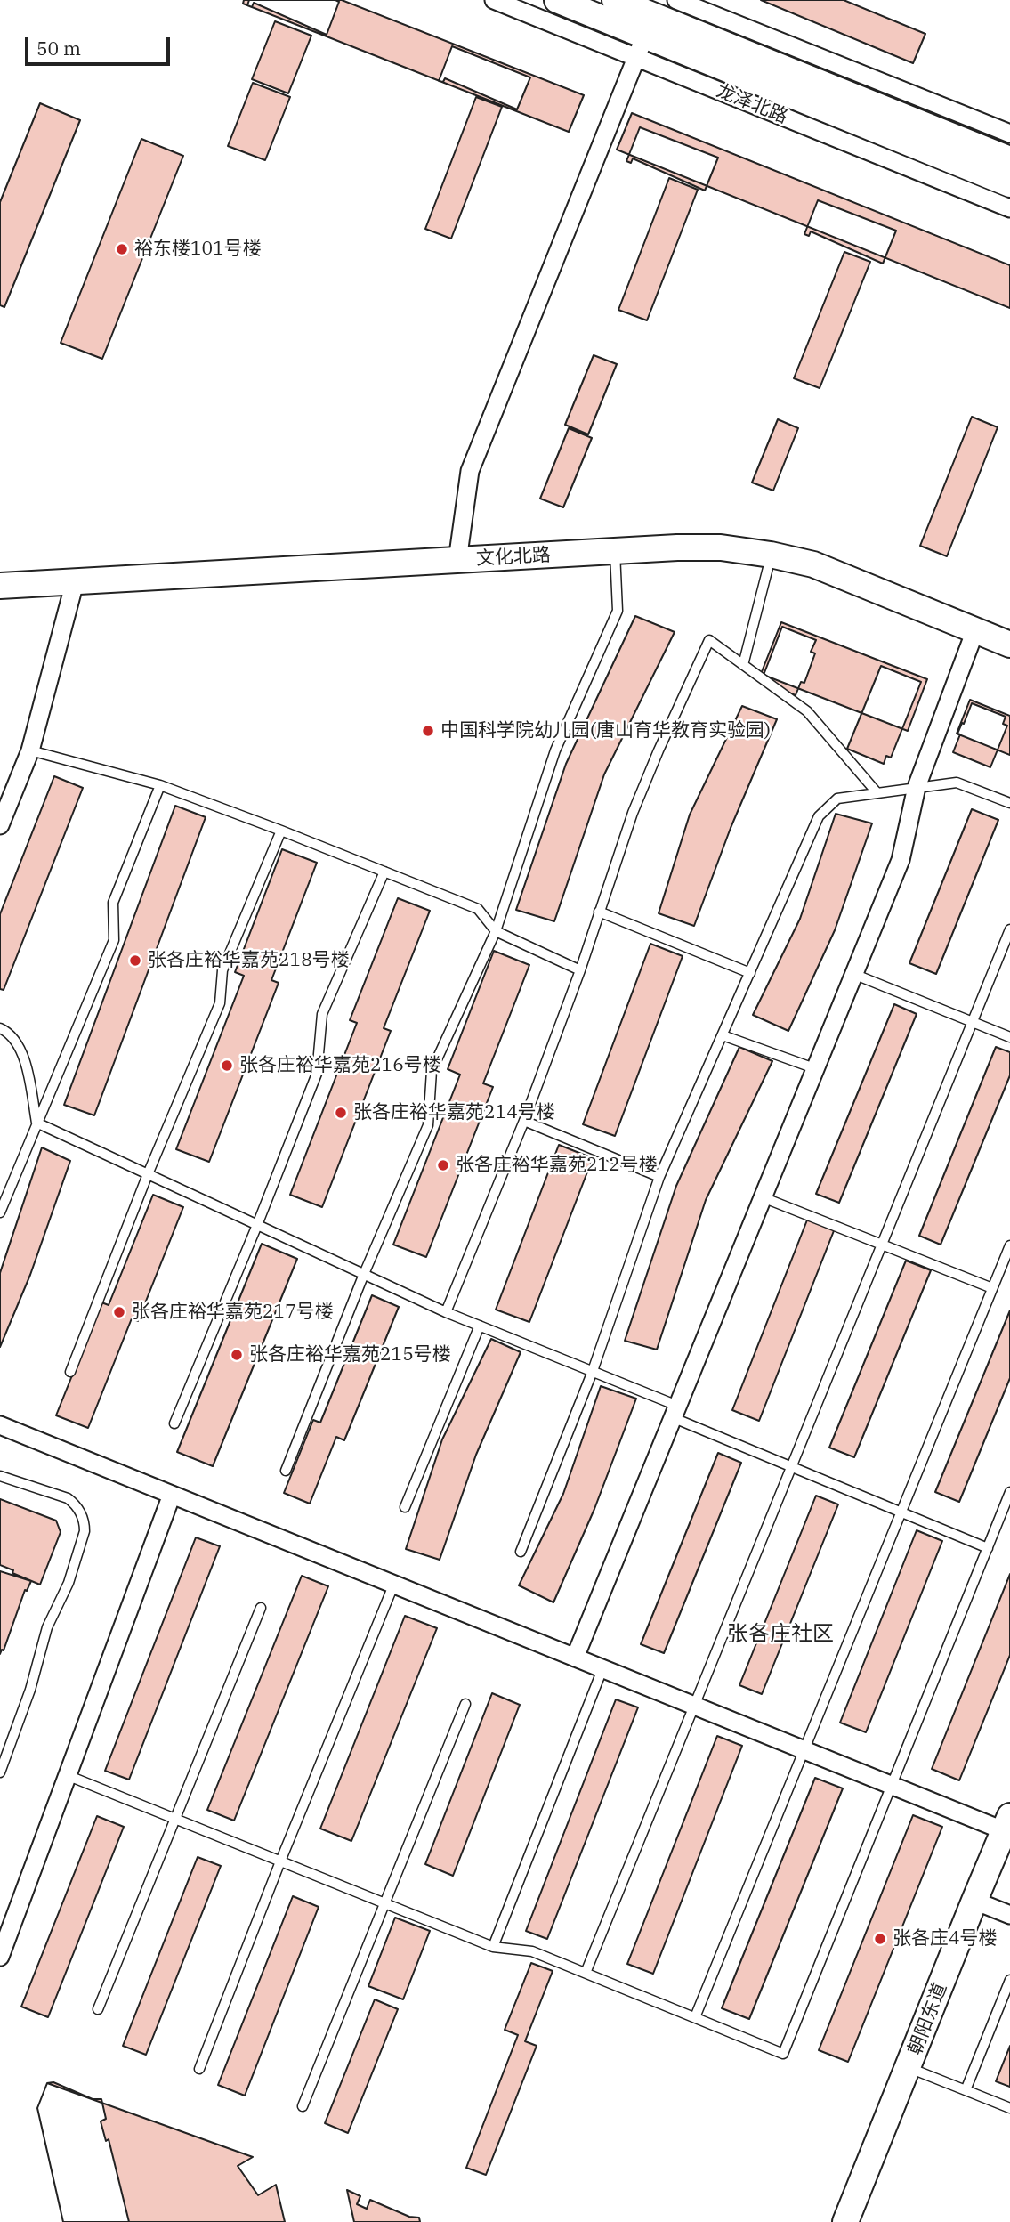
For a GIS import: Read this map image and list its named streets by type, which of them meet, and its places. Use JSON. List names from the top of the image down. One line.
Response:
{"streets":{"main road":["龙泽北路","文化北路","朝阳东道"]},"districts":["张各庄社区"],"places":["裕东楼101号楼","中国科学院幼儿园(唐山育华教育实验园)","张各庄裕华嘉苑218号楼","张各庄裕华嘉苑216号楼","张各庄裕华嘉苑214号楼","张各庄裕华嘉苑212号楼","张各庄裕华嘉苑217号楼","张各庄裕华嘉苑215号楼","张各庄4号楼"],"scale_bar":"50 m"}
